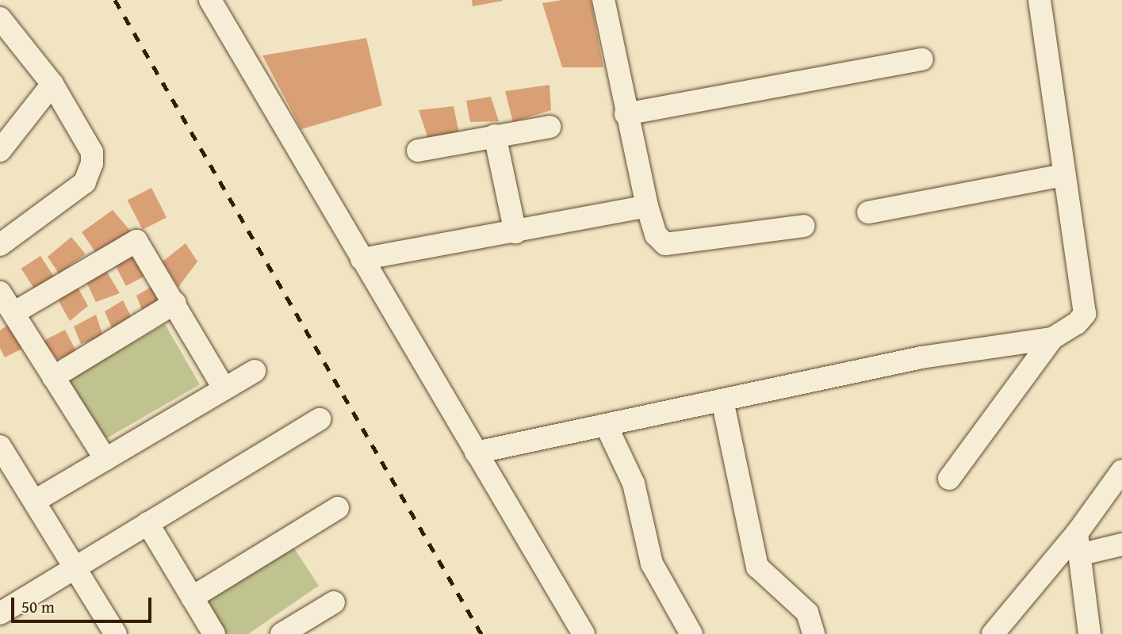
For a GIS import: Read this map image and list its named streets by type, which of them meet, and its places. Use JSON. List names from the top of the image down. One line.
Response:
{"scale_bar":"50 m"}
